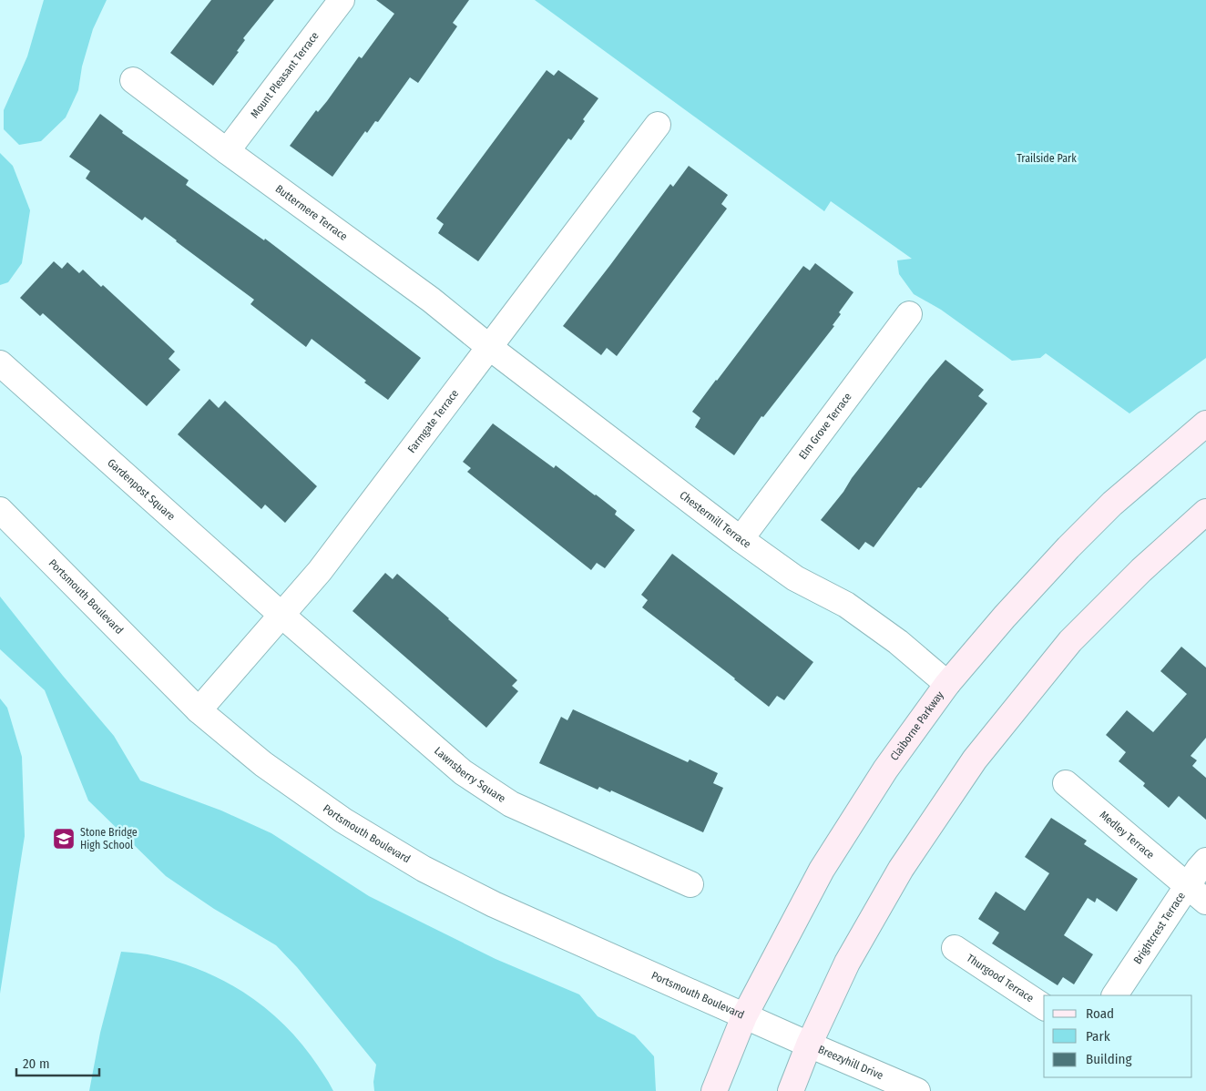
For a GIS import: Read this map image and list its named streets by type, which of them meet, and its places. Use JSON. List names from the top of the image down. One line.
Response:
{"streets":{"main road":["Claiborne Parkway"],"street":["Mount Pleasant Terrace","Buttermere Terrace","Farmgate Terrace","Elm Grove Terrace","Gardenpost Square","Chestermill Terrace","Portsmouth Boulevard","Lawnsberry Square","Medley Terrace","Brightcrest Terrace","Thurgood Terrace","Breezyhill Drive"]},"crossings":[["Mount Pleasant Terrace","Buttermere Terrace"],["Buttermere Terrace","Farmgate Terrace"],["Buttermere Terrace","Chestermill Terrace"],["Farmgate Terrace","Gardenpost Square"],["Farmgate Terrace","Chestermill Terrace"],["Farmgate Terrace","Portsmouth Boulevard"],["Farmgate Terrace","Lawnsberry Square"],["Elm Grove Terrace","Chestermill Terrace"],["Gardenpost Square","Lawnsberry Square"],["Chestermill Terrace","Claiborne Parkway"],["Portsmouth Boulevard","Claiborne Parkway"],["Portsmouth Boulevard","Breezyhill Drive"],["Medley Terrace","Brightcrest Terrace"]],"parks":["Trailside Park"],"places":{"school or university":["Stone Bridge High School"]},"legend":["Road","Park","Building"],"scale_bar":"20 m"}
